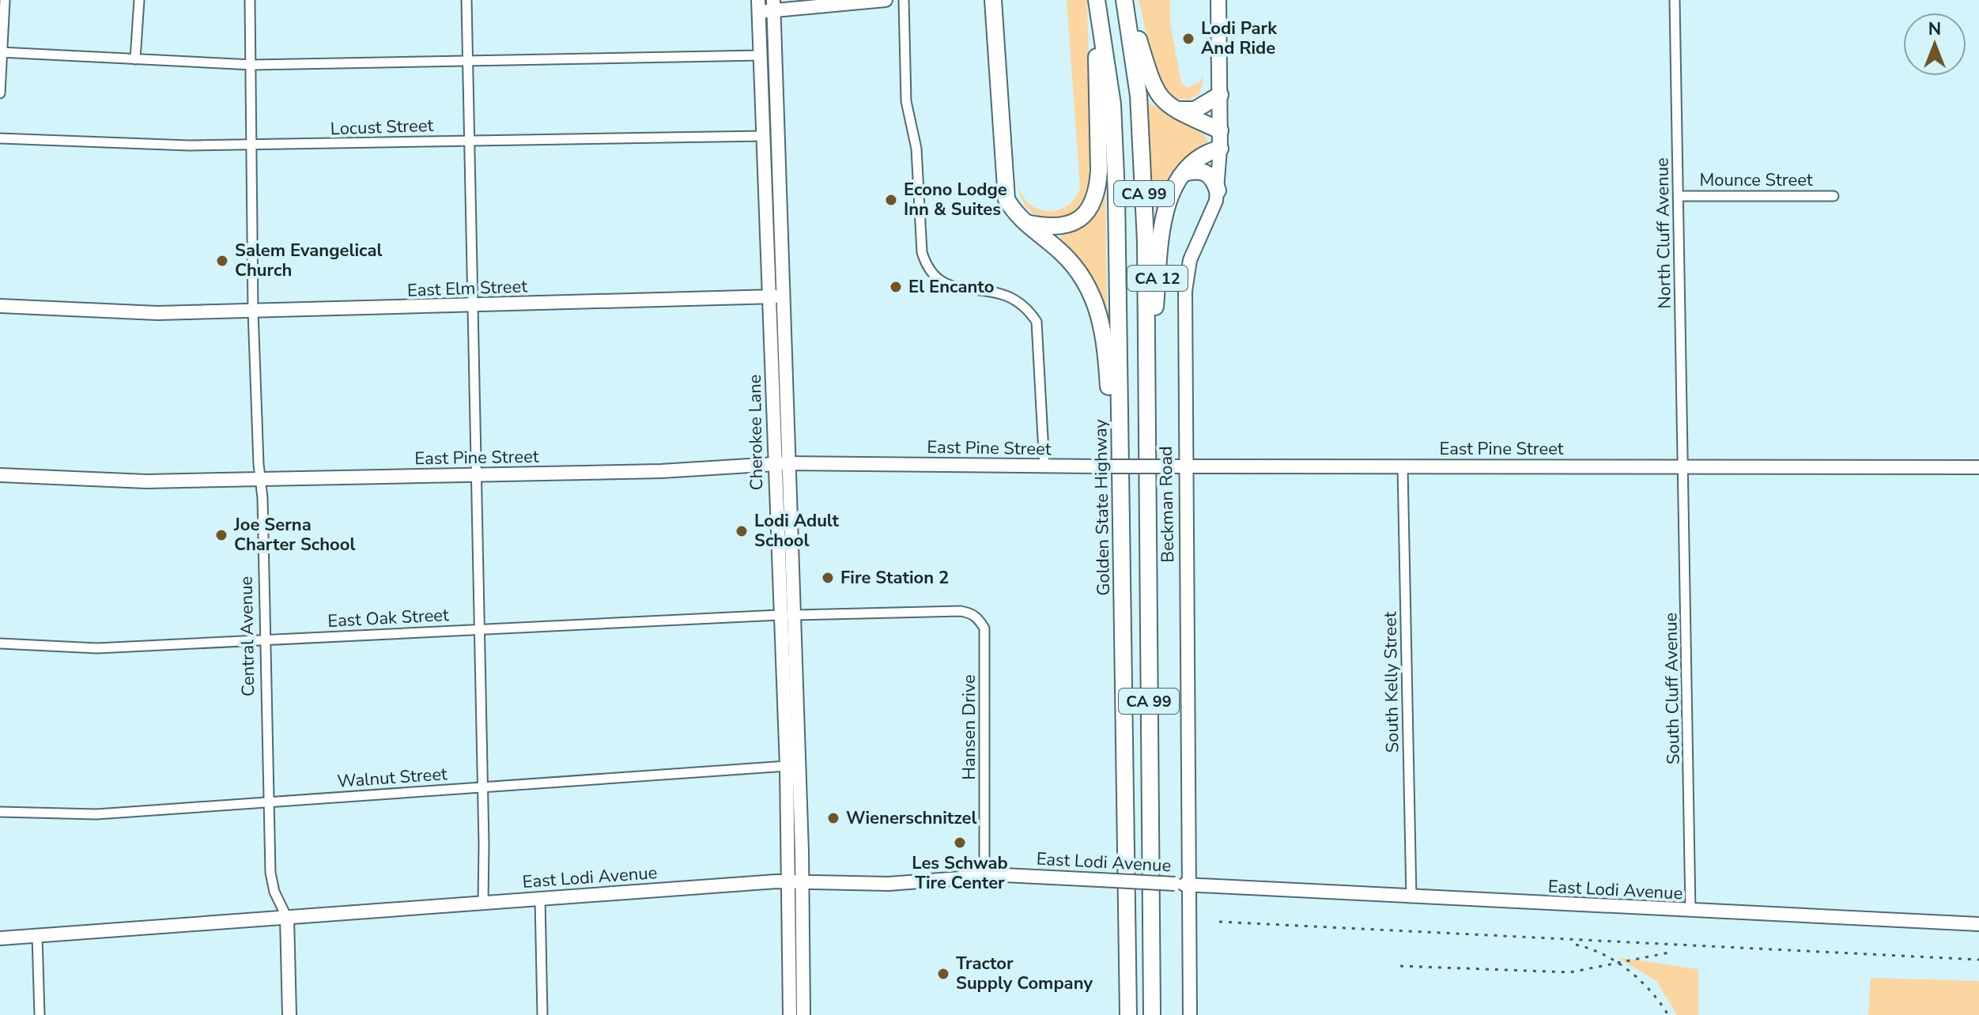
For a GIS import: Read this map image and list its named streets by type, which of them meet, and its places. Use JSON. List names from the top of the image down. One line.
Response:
{"streets":{"highway":["CA 99","CA 12","Golden State Highway"],"main road":["Beckman Road"],"street":["Locust Street","Mounce Street","North Cluff Avenue","East Elm Street","Cherokee Lane","East Pine Street","East Oak Street","Central Avenue","South Kelly Street","South Cluff Avenue","Hansen Drive","Walnut Street","East Lodi Avenue"]},"crossings":[["Locust Street","Cherokee Lane"],["Locust Street","Central Avenue"],["Mounce Street","North Cluff Avenue"],["CA 99","CA 12"],["North Cluff Avenue","East Pine Street"],["North Cluff Avenue","South Cluff Avenue"],["CA 12","Beckman Road"],["East Elm Street","Cherokee Lane"],["East Elm Street","Central Avenue"],["Cherokee Lane","East Pine Street"],["Cherokee Lane","East Oak Street"],["Cherokee Lane","Hansen Drive"],["Cherokee Lane","Walnut Street"],["Cherokee Lane","East Lodi Avenue"],["East Pine Street","Beckman Road"],["East Pine Street","Central Avenue"],["East Pine Street","South Kelly Street"],["East Pine Street","South Cluff Avenue"],["Beckman Road","East Lodi Avenue"],["East Oak Street","Central Avenue"],["Central Avenue","Walnut Street"],["Central Avenue","East Lodi Avenue"],["South Kelly Street","East Lodi Avenue"],["South Cluff Avenue","East Lodi Avenue"],["Hansen Drive","East Lodi Avenue"]],"places":["Lodi Park And Ride","Econo Lodge Inn & Suites","Salem Evangelical Church","El Encanto","Lodi Adult School","Joe Serna Charter School","Fire Station 2","Wienerschnitzel","Les Schwab Tire Center","Tractor Supply Company"],"north":"top"}
